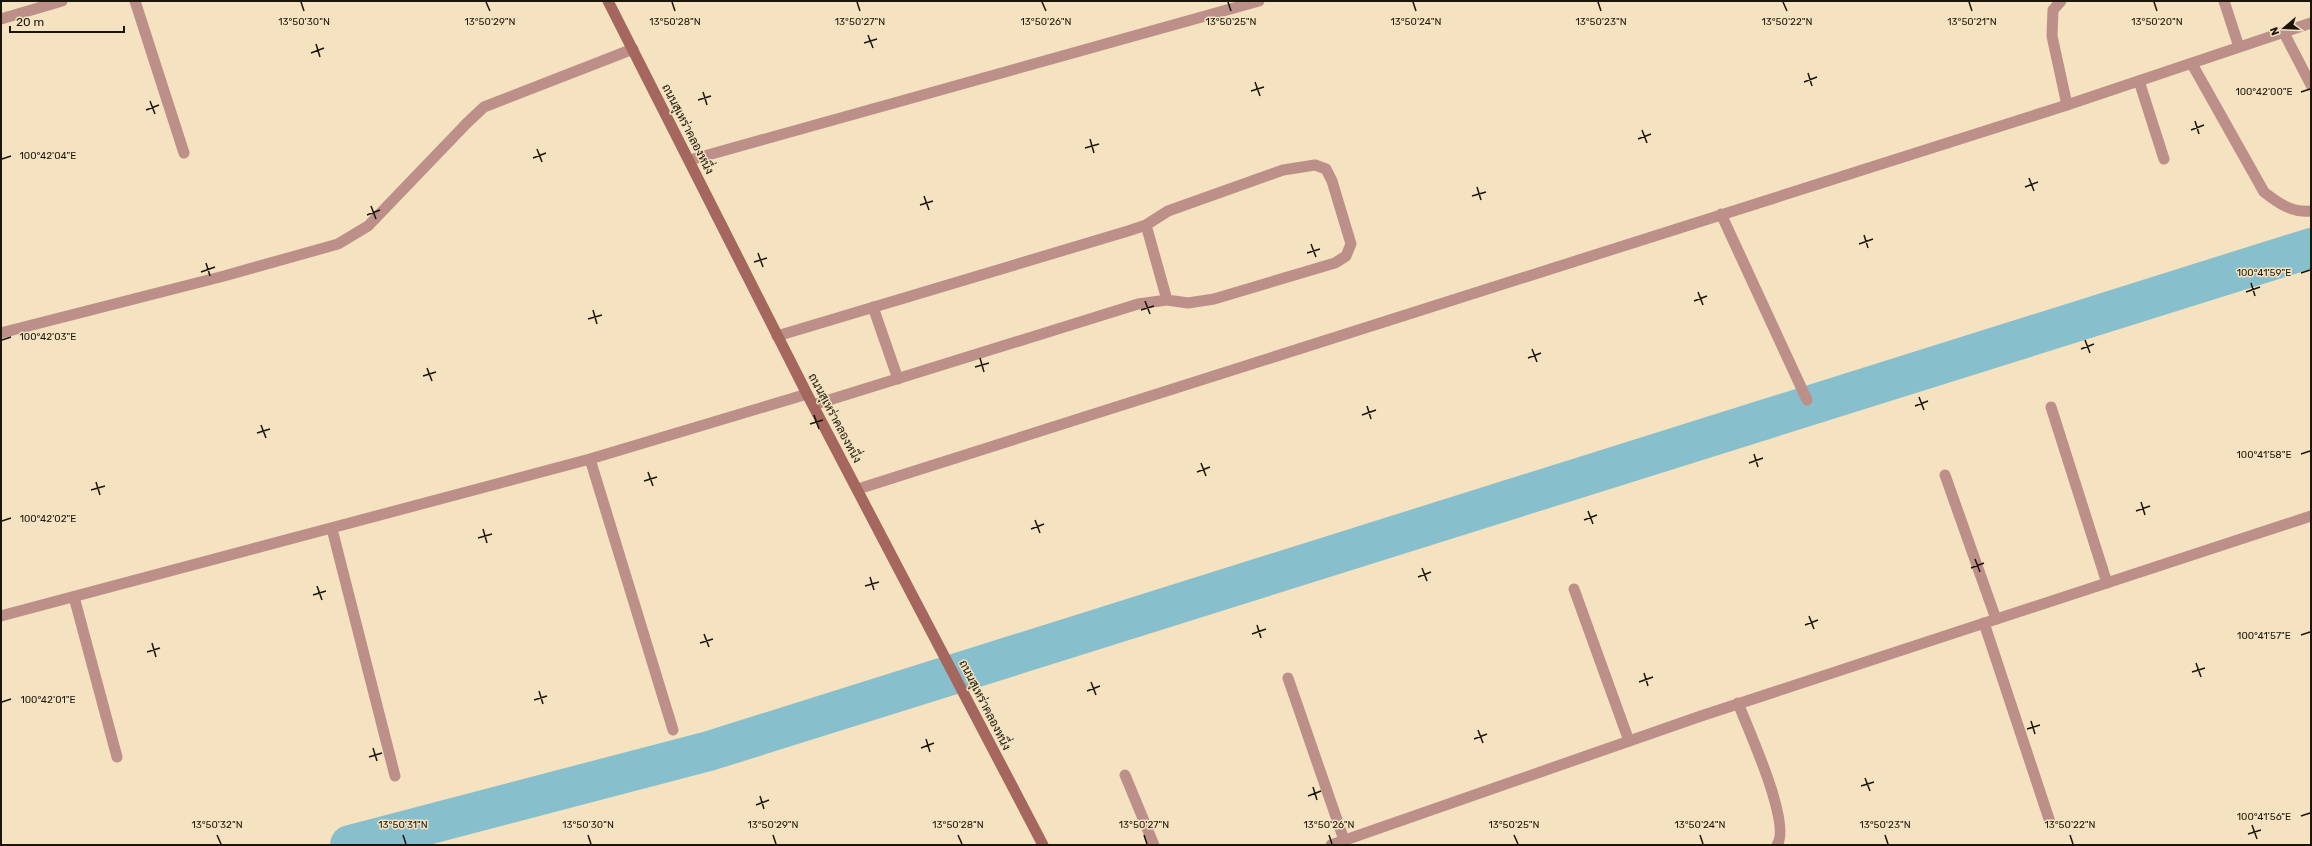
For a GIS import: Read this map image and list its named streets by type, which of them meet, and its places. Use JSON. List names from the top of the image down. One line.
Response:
{"streets":{"main road":["ถนนสุเหร่าคลองหนึ่ง"]},"scale_bar":"20 m","north":"left","coordinates":["13°50'30\"N","13°50'29\"N","13°50'28\"N","13°50'27\"N","13°50'26\"N","13°50'25\"N","13°50'24\"N","13°50'23\"N","13°50'22\"N","13°50'21\"N","13°50'20\"N","100°42'00\"E","100°42'04\"E","100°41'59\"E","100°42'03\"E","100°41'58\"E","100°42'02\"E","100°41'57\"E","100°42'01\"E","100°41'56\"E","13°50'32\"N","13°50'31\"N"]}
